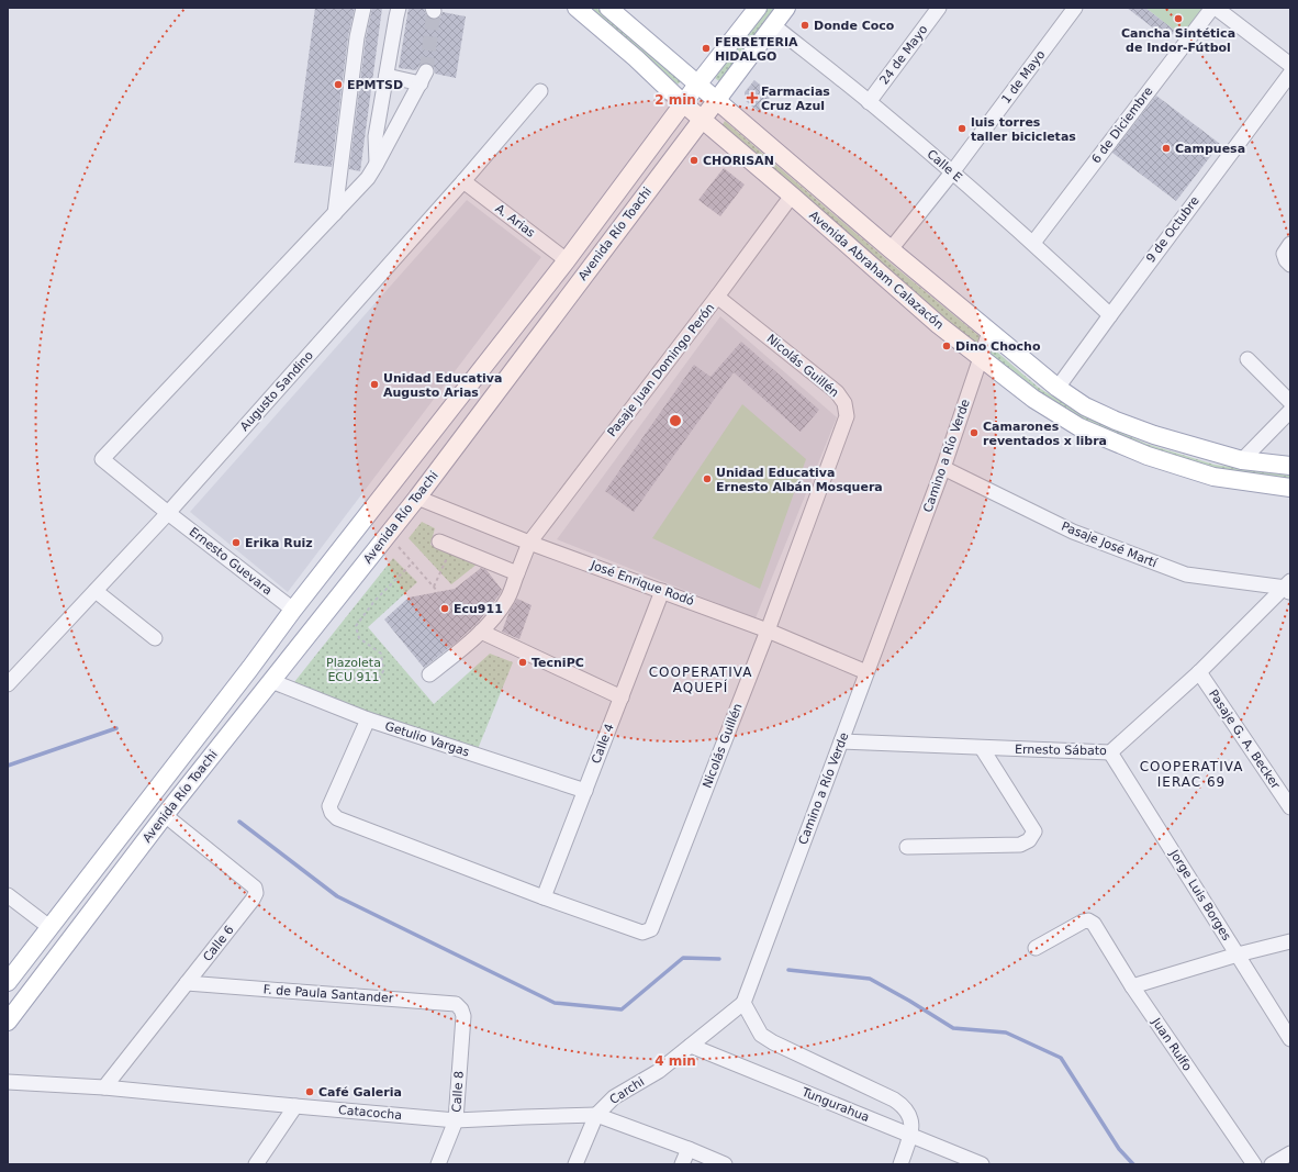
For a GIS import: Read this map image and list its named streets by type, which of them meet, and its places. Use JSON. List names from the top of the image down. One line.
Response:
{"streets":{"main road":["Avenida Río Toachi","Avenida Abraham Calazacón"],"street":["24 de Mayo","1 de Mayo","6 de Diciembre","Calle E","A. Arias","9 de Octubre","Nicolás Guillén","Pasaje Juan Domingo Perón","Augusto Sandino","Camino a Río Verde","Pasaje José Martí","Ernesto Guevara","José Enrique Rodó","Getulio Vargas","Pasaje G. A. Becker","Calle 4","Ernesto Sábato","Jorge Luis Borges","Calle 6","F. de Paula Santander","Juan Rulfo","Carchi","Calle 8","Tungurahua","Catacocha"]},"crossings":[["24 de Mayo","Calle E"],["1 de Mayo","Calle E"],["1 de Mayo","Avenida Abraham Calazacón"],["6 de Diciembre","Calle E"],["Calle E","9 de Octubre"],["Calle E","Avenida Río Toachi"],["A. Arias","Avenida Río Toachi"],["A. Arias","Augusto Sandino"],["9 de Octubre","Avenida Abraham Calazacón"],["Avenida Río Toachi","Avenida Abraham Calazacón"],["Avenida Río Toachi","Ernesto Guevara"],["Avenida Río Toachi","José Enrique Rodó"],["Avenida Río Toachi","Getulio Vargas"],["Avenida Río Toachi","Calle 6"],["Avenida Abraham Calazacón","Pasaje Juan Domingo Perón"],["Avenida Abraham Calazacón","Camino a Río Verde"],["Nicolás Guillén","Pasaje Juan Domingo Perón"],["Nicolás Guillén","José Enrique Rodó"],["Nicolás Guillén","Getulio Vargas"],["Nicolás Guillén","Calle 4"],["Pasaje Juan Domingo Perón","José Enrique Rodó"],["Augusto Sandino","Ernesto Guevara"],["Camino a Río Verde","Pasaje José Martí"],["Camino a Río Verde","José Enrique Rodó"],["Camino a Río Verde","Ernesto Sábato"],["Camino a Río Verde","Carchi"],["Pasaje José Martí","Ernesto Sábato"],["José Enrique Rodó","Calle 4"],["Getulio Vargas","Calle 4"],["Pasaje G. A. Becker","Ernesto Sábato"],["Ernesto Sábato","Jorge Luis Borges"],["Calle 6","F. de Paula Santander"],["Calle 6","Catacocha"],["F. de Paula Santander","Calle 8"],["Carchi","Tungurahua"],["Carchi","Catacocha"],["Calle 8","Catacocha"]],"districts":["COOPERATIVA AQUEPÍ","COOPERATIVA IERAC 69"],"parks":["Plazoleta ECU 911"],"places":{"other":["Cancha Sintética de Indor-Fútbol","Donde Coco","FERRETERIA HIDALGO","EPMTSD","luis torres taller bicicletas","Campuesa","CHORISAN","Dino Chocho","Unidad Educativa Augusto Arias","Camarones reventados x libra","Unidad Educativa Ernesto Albán Mosquera","Erika Ruiz","Ecu911","TecniPC","Café Galeria"],"health":["Farmacias Cruz Azul"]},"rings":["2 min","4 min"]}
